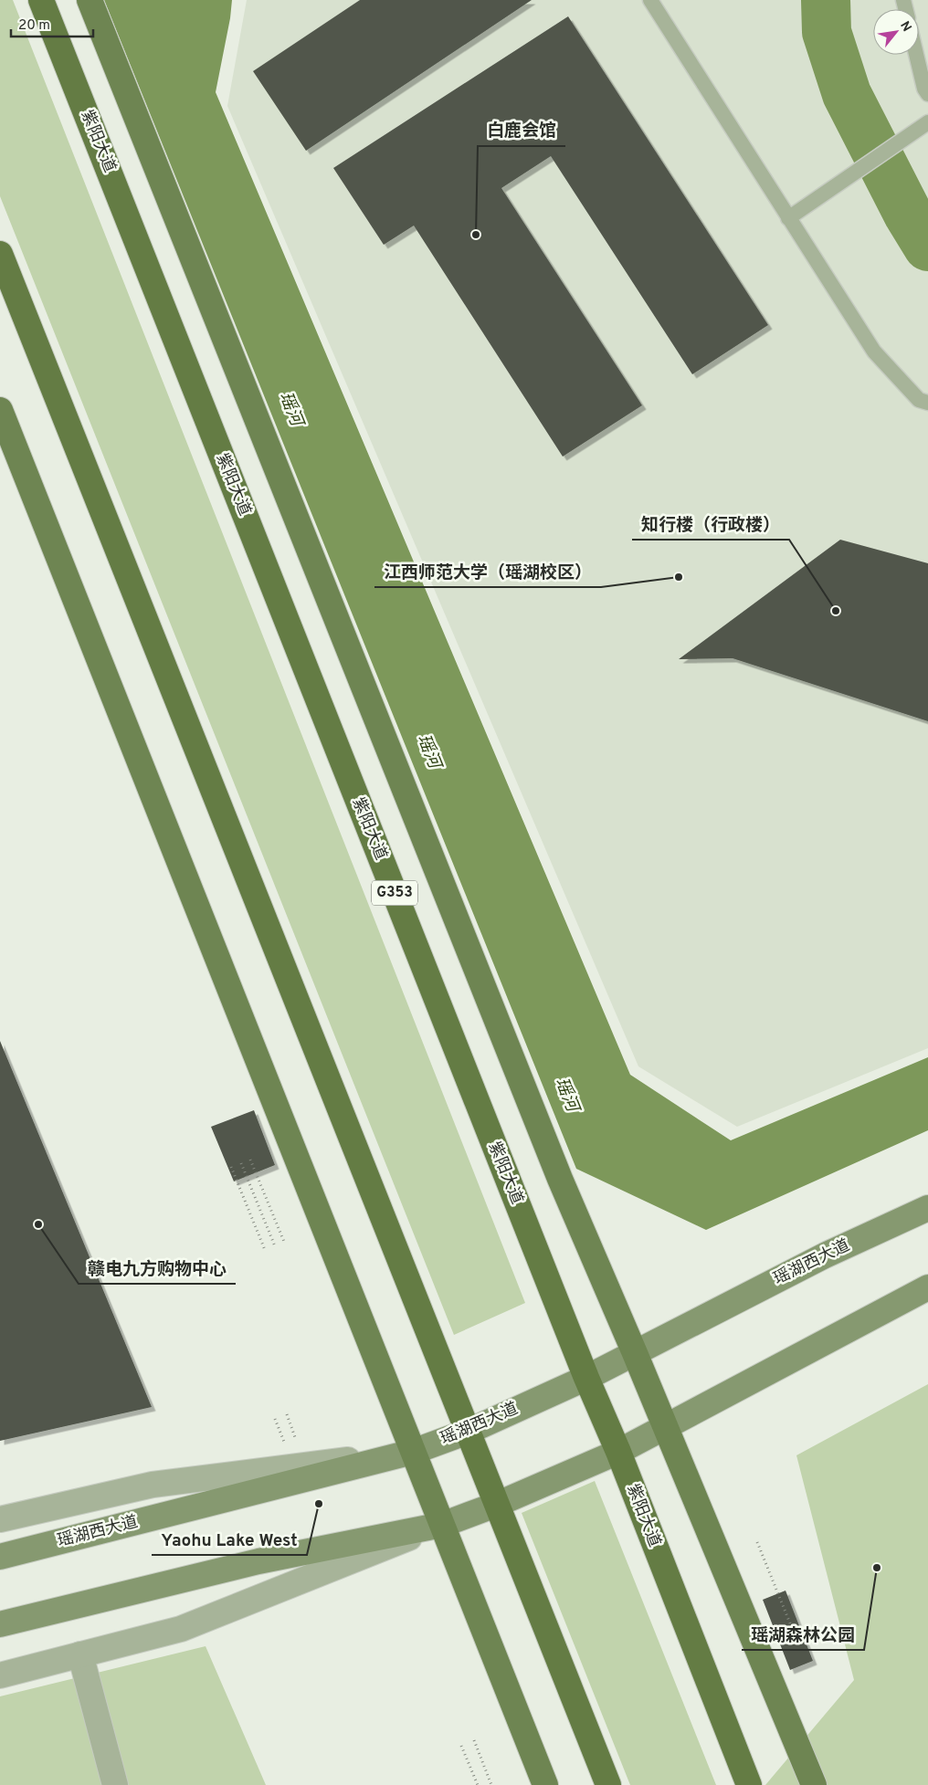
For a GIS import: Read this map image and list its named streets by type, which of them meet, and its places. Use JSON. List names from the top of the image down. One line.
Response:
{"streets":{"highway":["紫阳大道","G353"],"main road":["瑶湖西大道"]},"crossings":[["紫阳大道","瑶湖西大道"]],"water":["瑶河"],"places":["白鹿会馆","江西师范大学（瑶湖校区）","知行楼（行政楼）","赣电九方购物中心","Yaohu Lake West","瑶湖森林公园"],"scale_bar":"20 m","north":"top right"}
